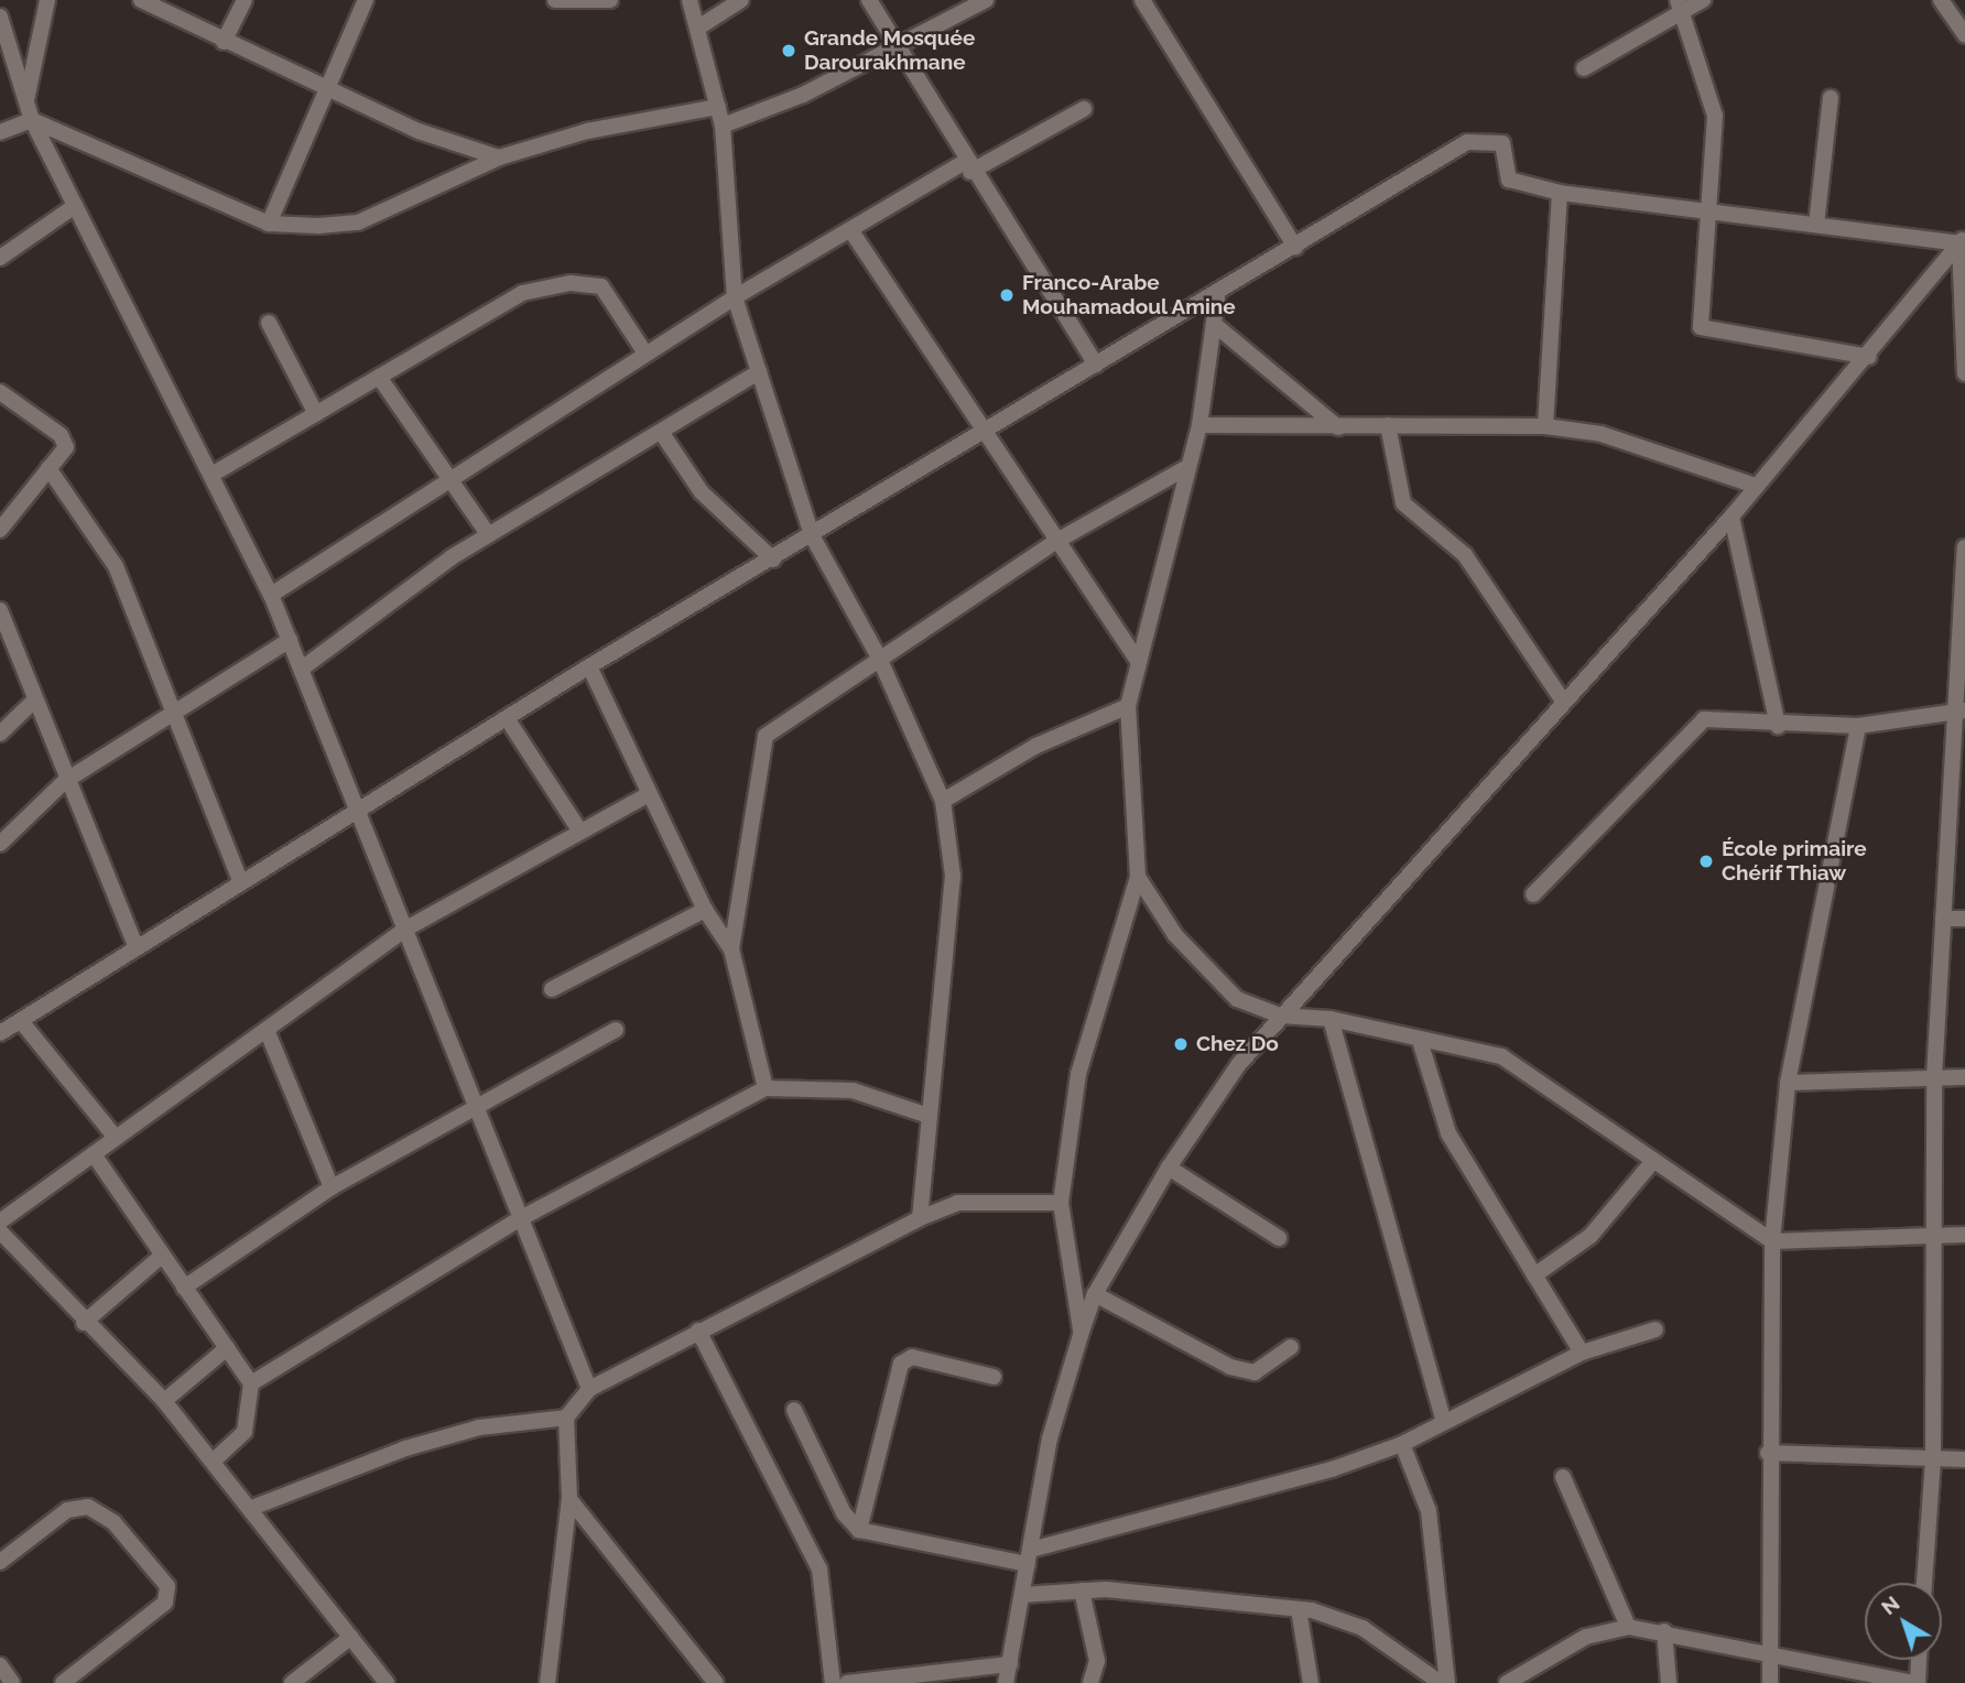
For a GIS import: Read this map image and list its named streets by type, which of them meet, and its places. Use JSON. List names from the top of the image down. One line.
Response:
{"places":["Grande Mosquée Darourakhmane","Franco-Arabe Mouhamadoul Amine","École primaire Chérif Thiaw","Chez Do"],"north":"top left"}
